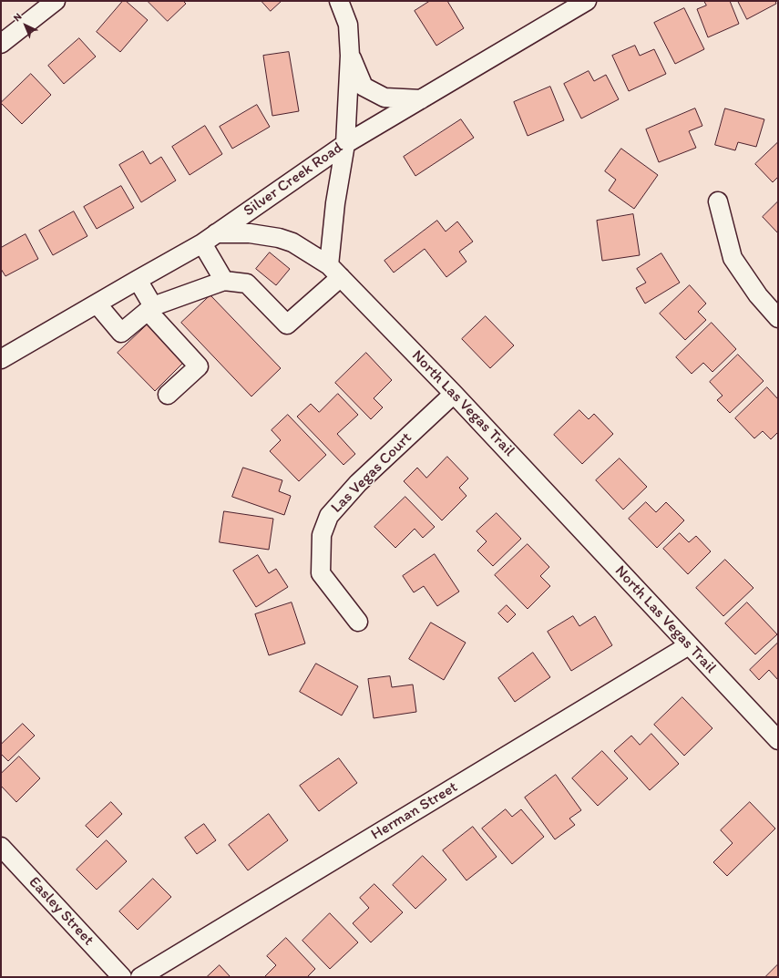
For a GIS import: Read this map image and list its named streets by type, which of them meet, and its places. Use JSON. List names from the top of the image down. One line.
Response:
{"streets":{"street":["Silver Creek Road","North Las Vegas Trail","Las Vegas Court","Herman Street","Easley Street"]},"crossings":[["Silver Creek Road","North Las Vegas Trail"],["North Las Vegas Trail","Las Vegas Court"],["North Las Vegas Trail","Herman Street"]],"north":"top left"}
